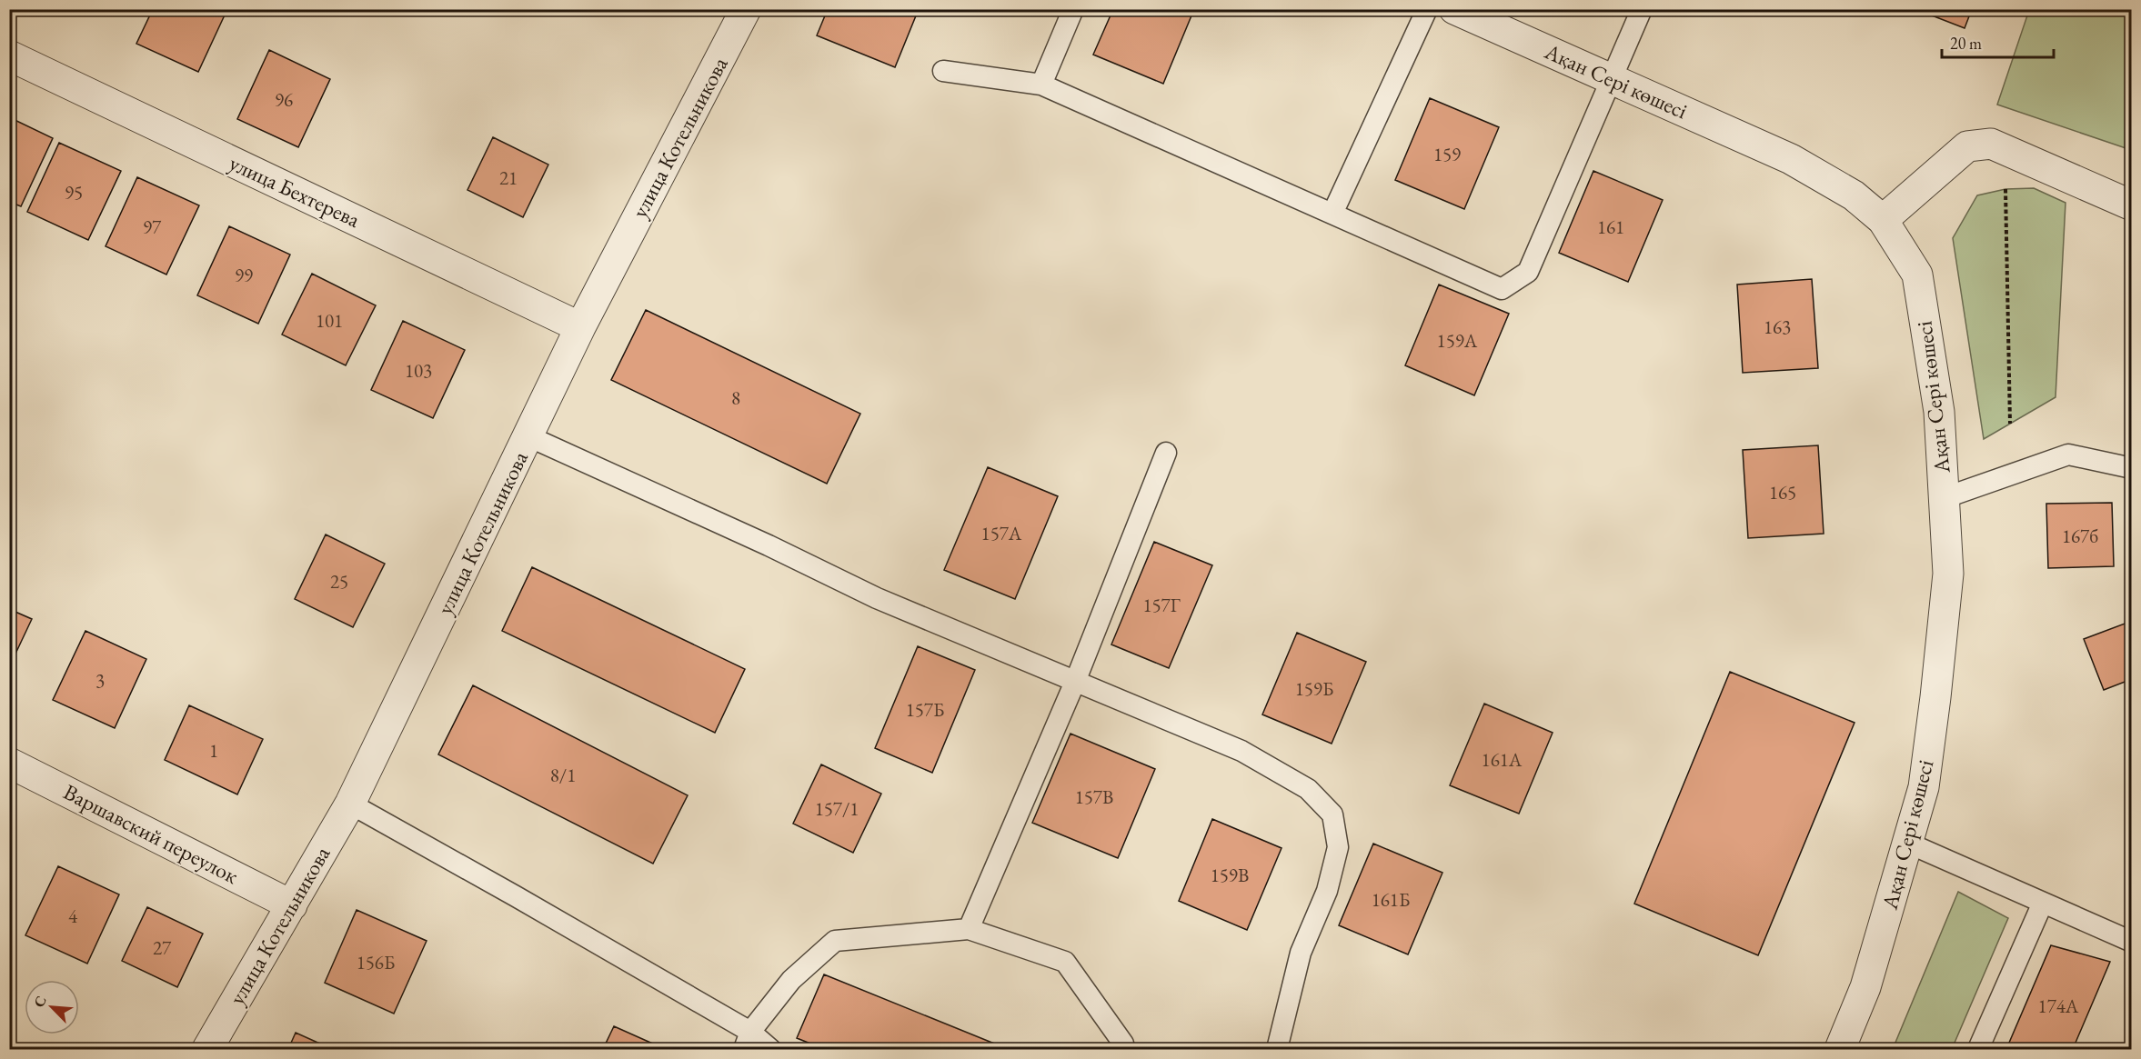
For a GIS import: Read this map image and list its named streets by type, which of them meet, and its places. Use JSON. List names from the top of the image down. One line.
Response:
{"streets":{"street":["Ақан Сері көшесі","улица Котельникова","улица Бехтерева","Варшавский переулок"]},"crossings":[["улица Котельникова","улица Бехтерева"],["улица Котельникова","Варшавский переулок"]],"house_numbers":["96","159","21","95","97","161","99","101","163","159А","103","8","165","157А","167б","25","157Г","3","159Б","157Б","1","161А","8/1","157В","157/1","159В","161Б","4","27","156Б","174А"],"scale_bar":"20 m","north":"top left"}
